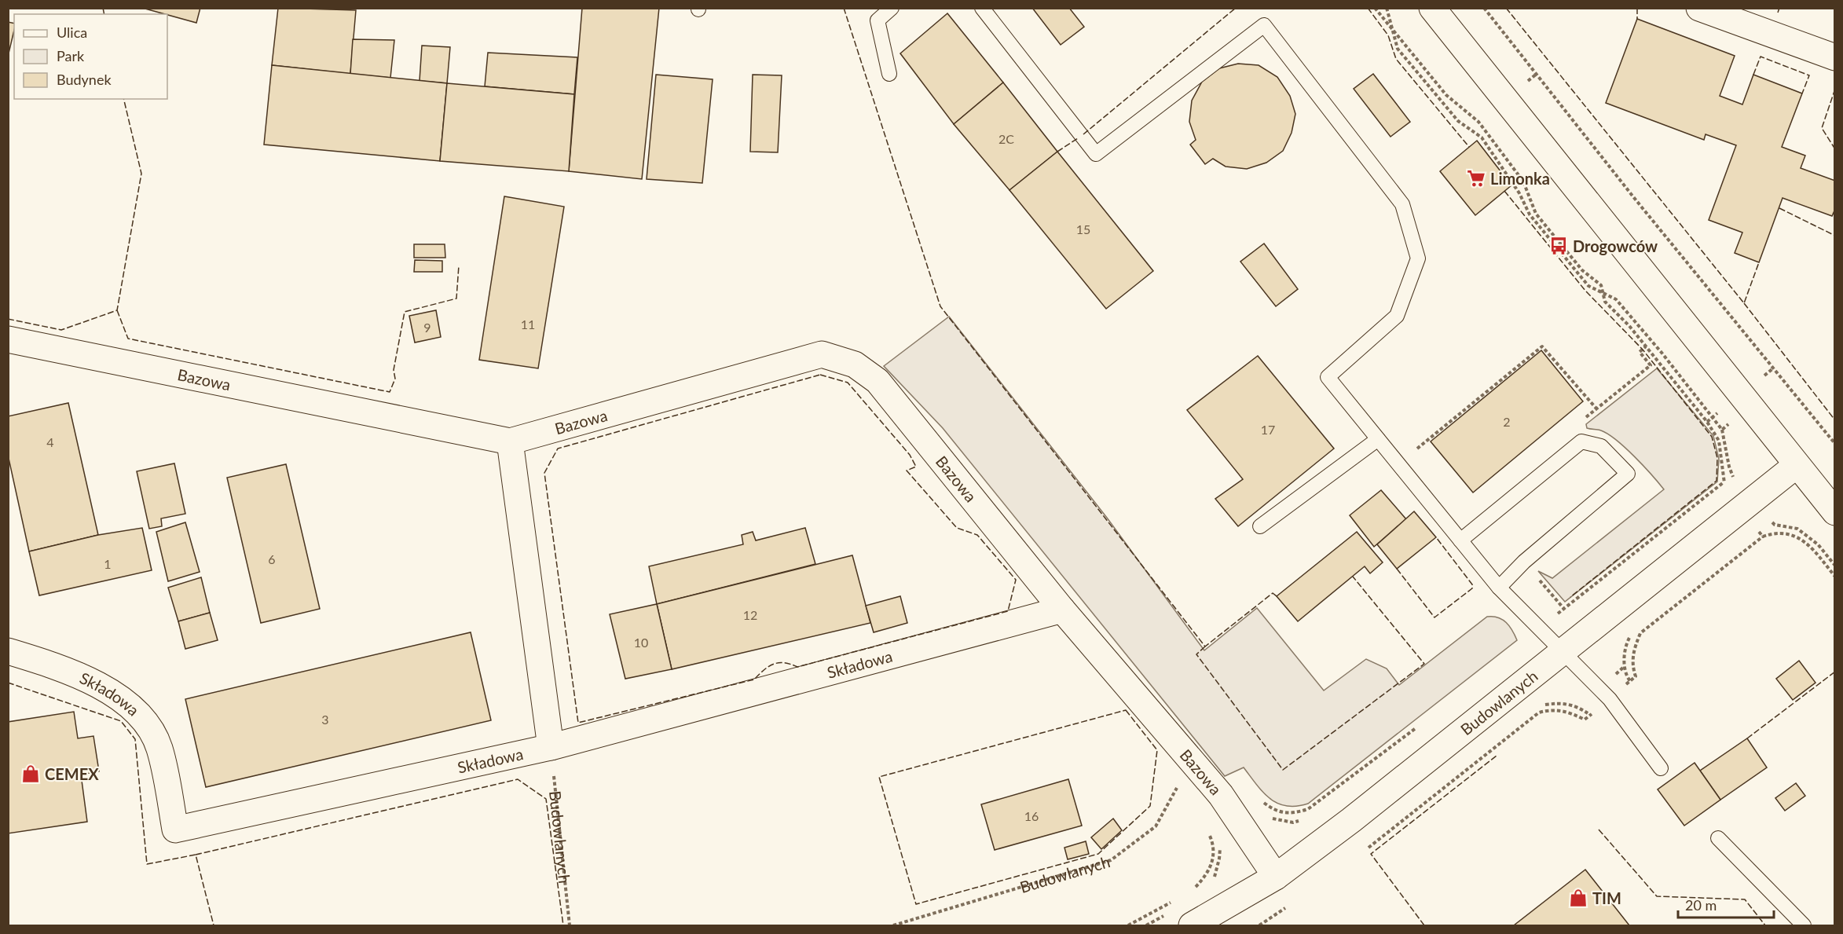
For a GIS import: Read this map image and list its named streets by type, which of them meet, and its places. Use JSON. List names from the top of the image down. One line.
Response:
{"streets":{"street":["Bazowa","Składowa","Budowlanych"]},"crossings":[["Bazowa","Składowa"],["Bazowa","Budowlanych"],["Składowa","Budowlanych"]],"places":{"supermarket":["Limonka"],"bus stop":["Drogowców"],"shop":["СEMEX","TIM"]},"house_numbers":["2C","15","11","9","2","17","4","6","1","12","10","3","16"],"legend":["Ulica","Park","Budynek"],"scale_bar":"20 m"}
